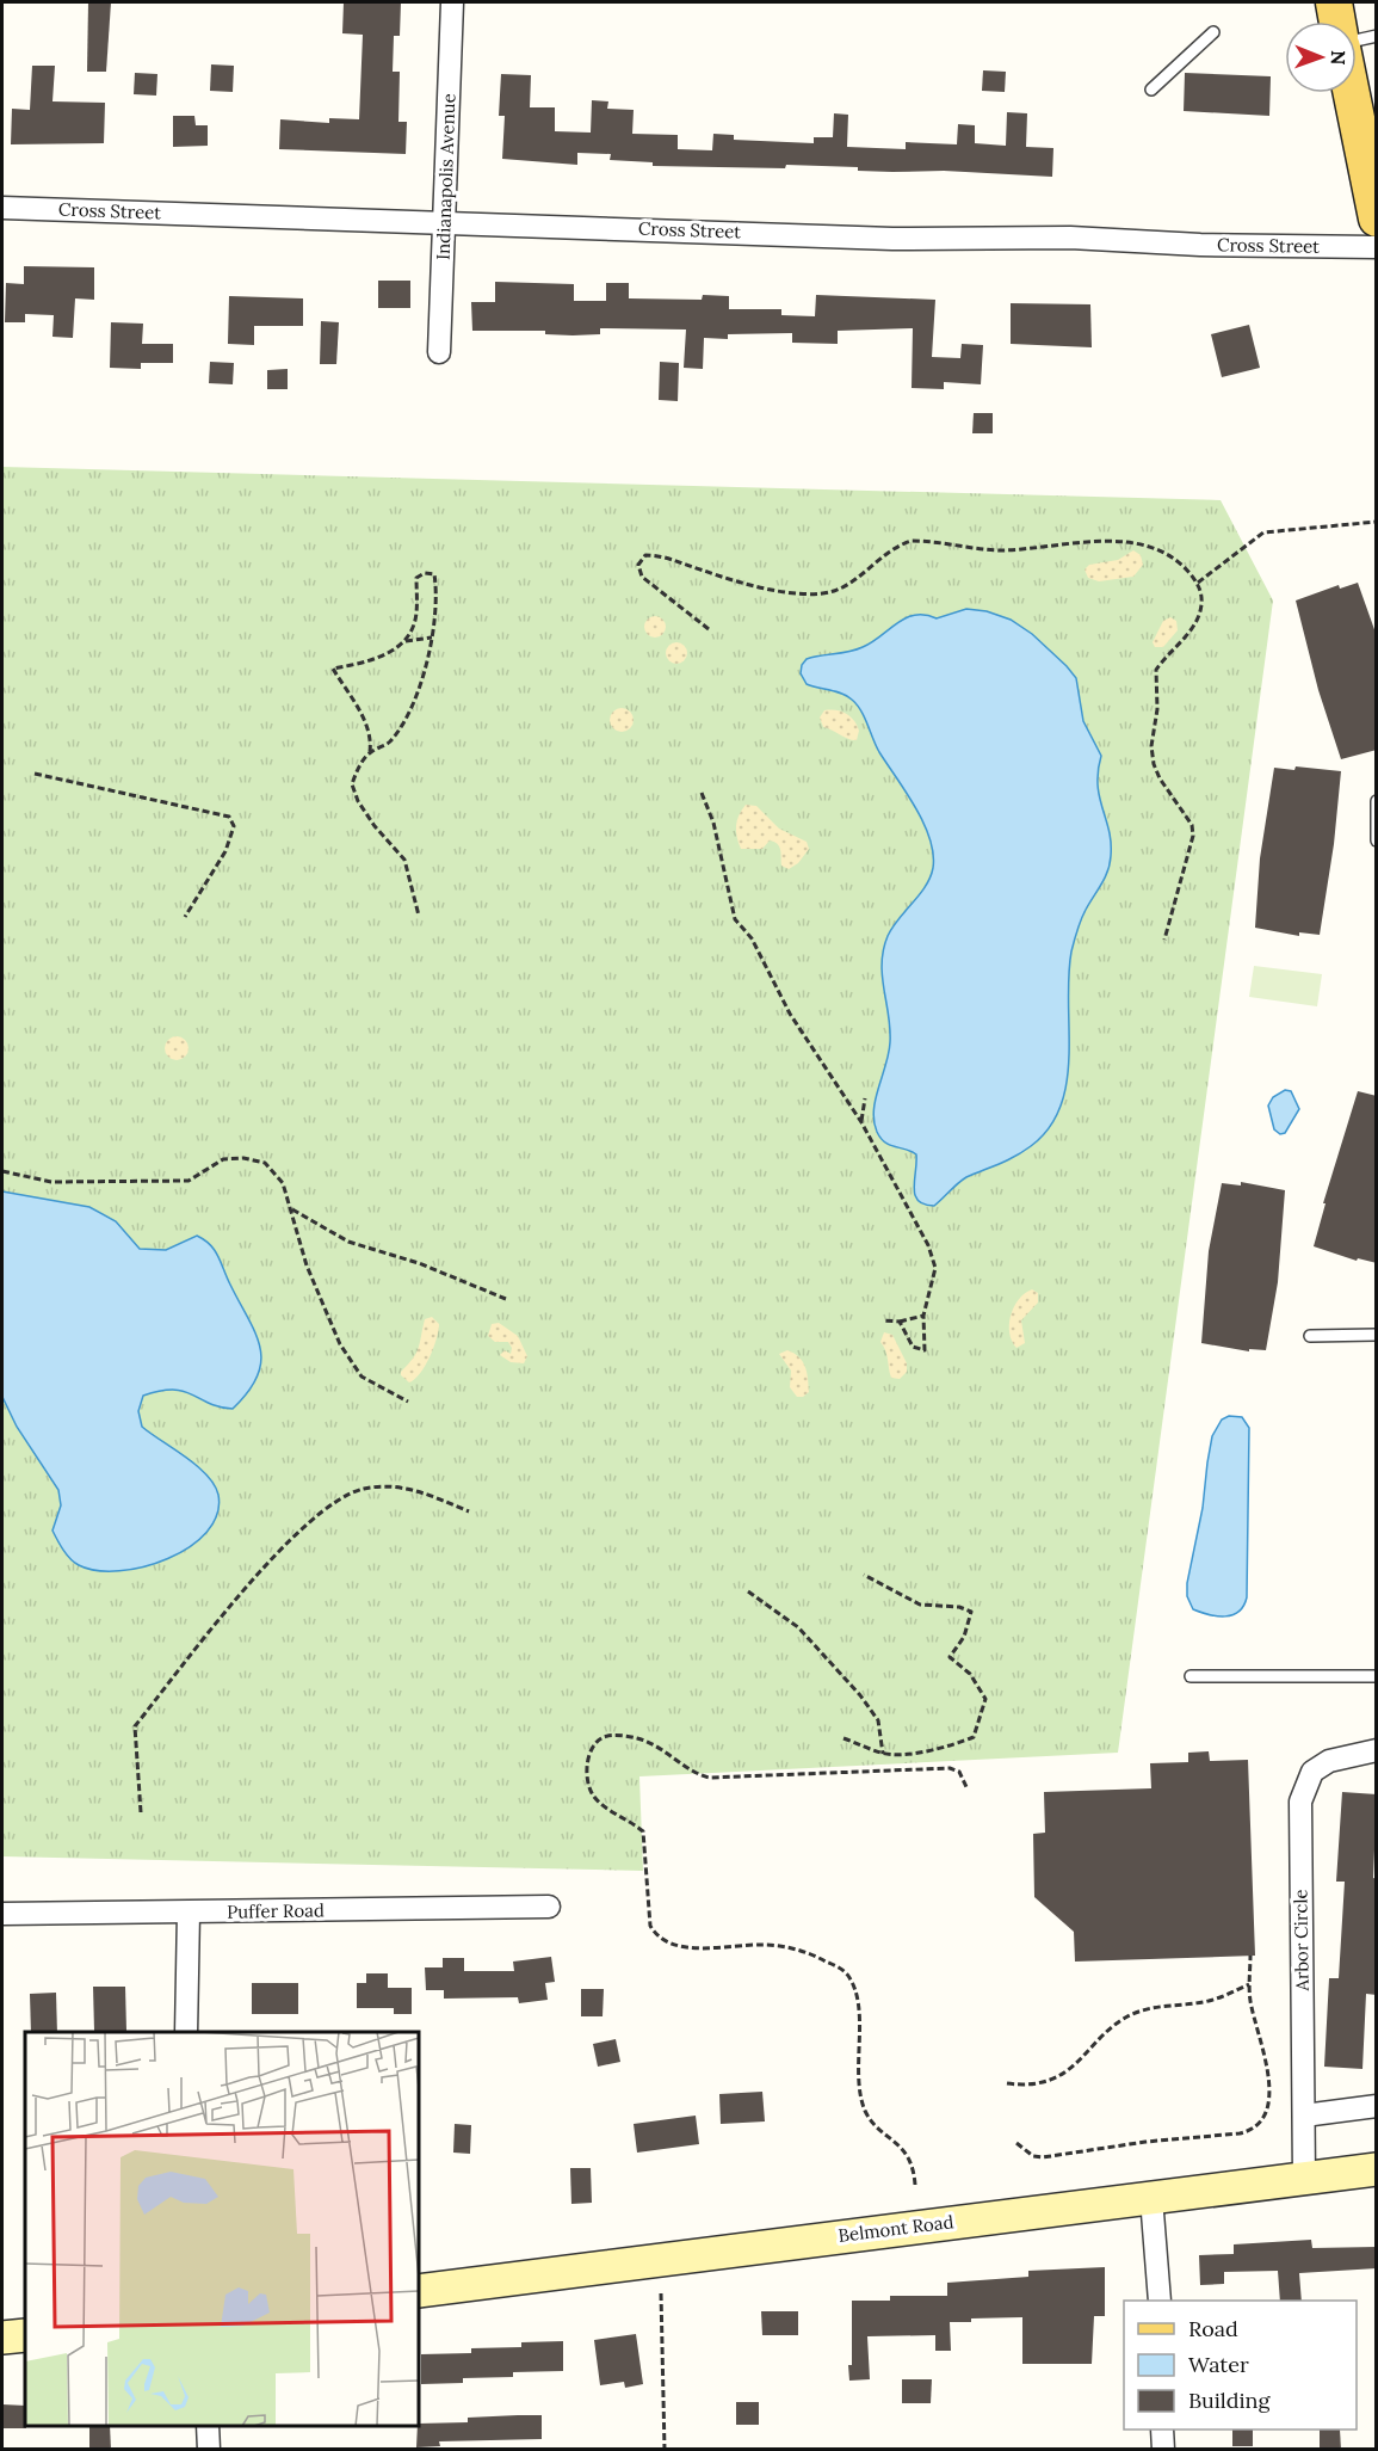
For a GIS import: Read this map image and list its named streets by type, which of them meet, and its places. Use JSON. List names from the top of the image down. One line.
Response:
{"streets":{"main road":["Belmont Road"],"street":["Indianapolis Avenue","Cross Street","Puffer Road","Arbor Circle"]},"crossings":[["Indianapolis Avenue","Cross Street"],["Arbor Circle","Belmont Road"]],"legend":["Road","Water","Building"],"north":"right"}
